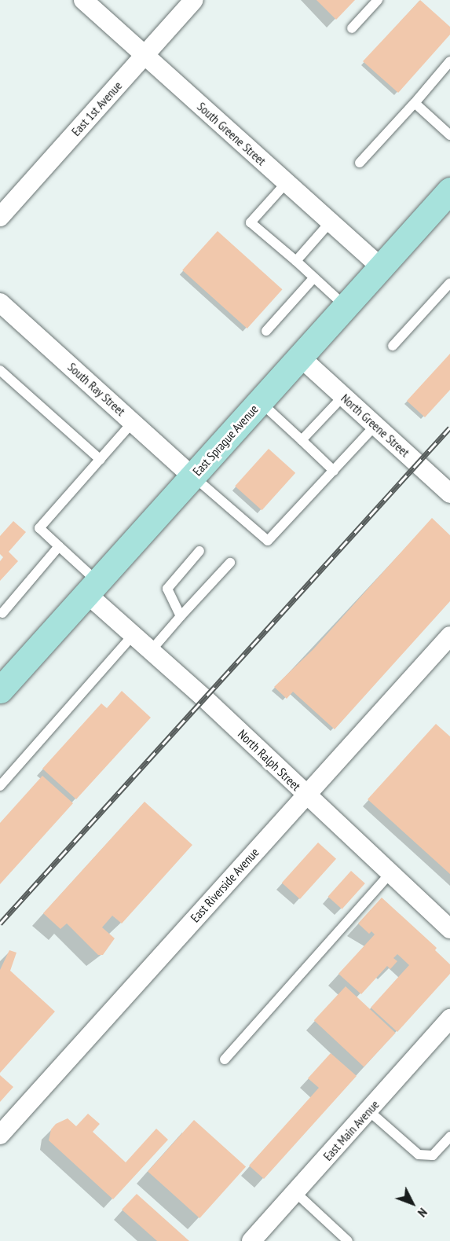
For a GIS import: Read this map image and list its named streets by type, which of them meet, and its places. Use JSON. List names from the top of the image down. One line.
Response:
{"streets":{"main road":["East Sprague Avenue"],"street":["East 1st Avenue","South Greene Street","South Ray Street","North Greene Street","North Ralph Street","East Riverside Avenue","East Main Avenue"]},"crossings":[["East 1st Avenue","South Greene Street"],["South Greene Street","East Sprague Avenue"],["South Ray Street","East Sprague Avenue"],["North Greene Street","East Sprague Avenue"],["East Sprague Avenue","North Ralph Street"],["North Ralph Street","East Riverside Avenue"]],"north":"bottom right"}
